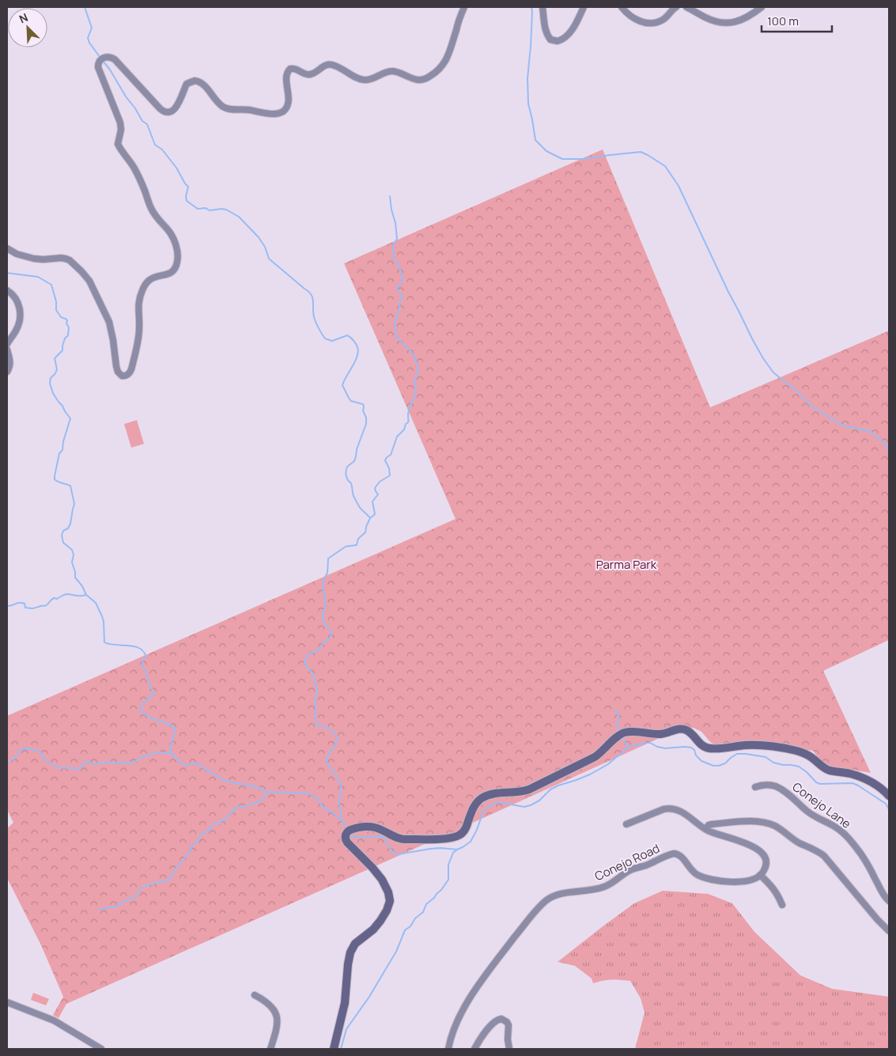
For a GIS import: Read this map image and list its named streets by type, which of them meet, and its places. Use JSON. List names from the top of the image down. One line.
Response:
{"streets":{"street":["Conejo Lane","Conejo Road"]},"parks":["Parma Park"],"scale_bar":"100 m","north":"top left"}
